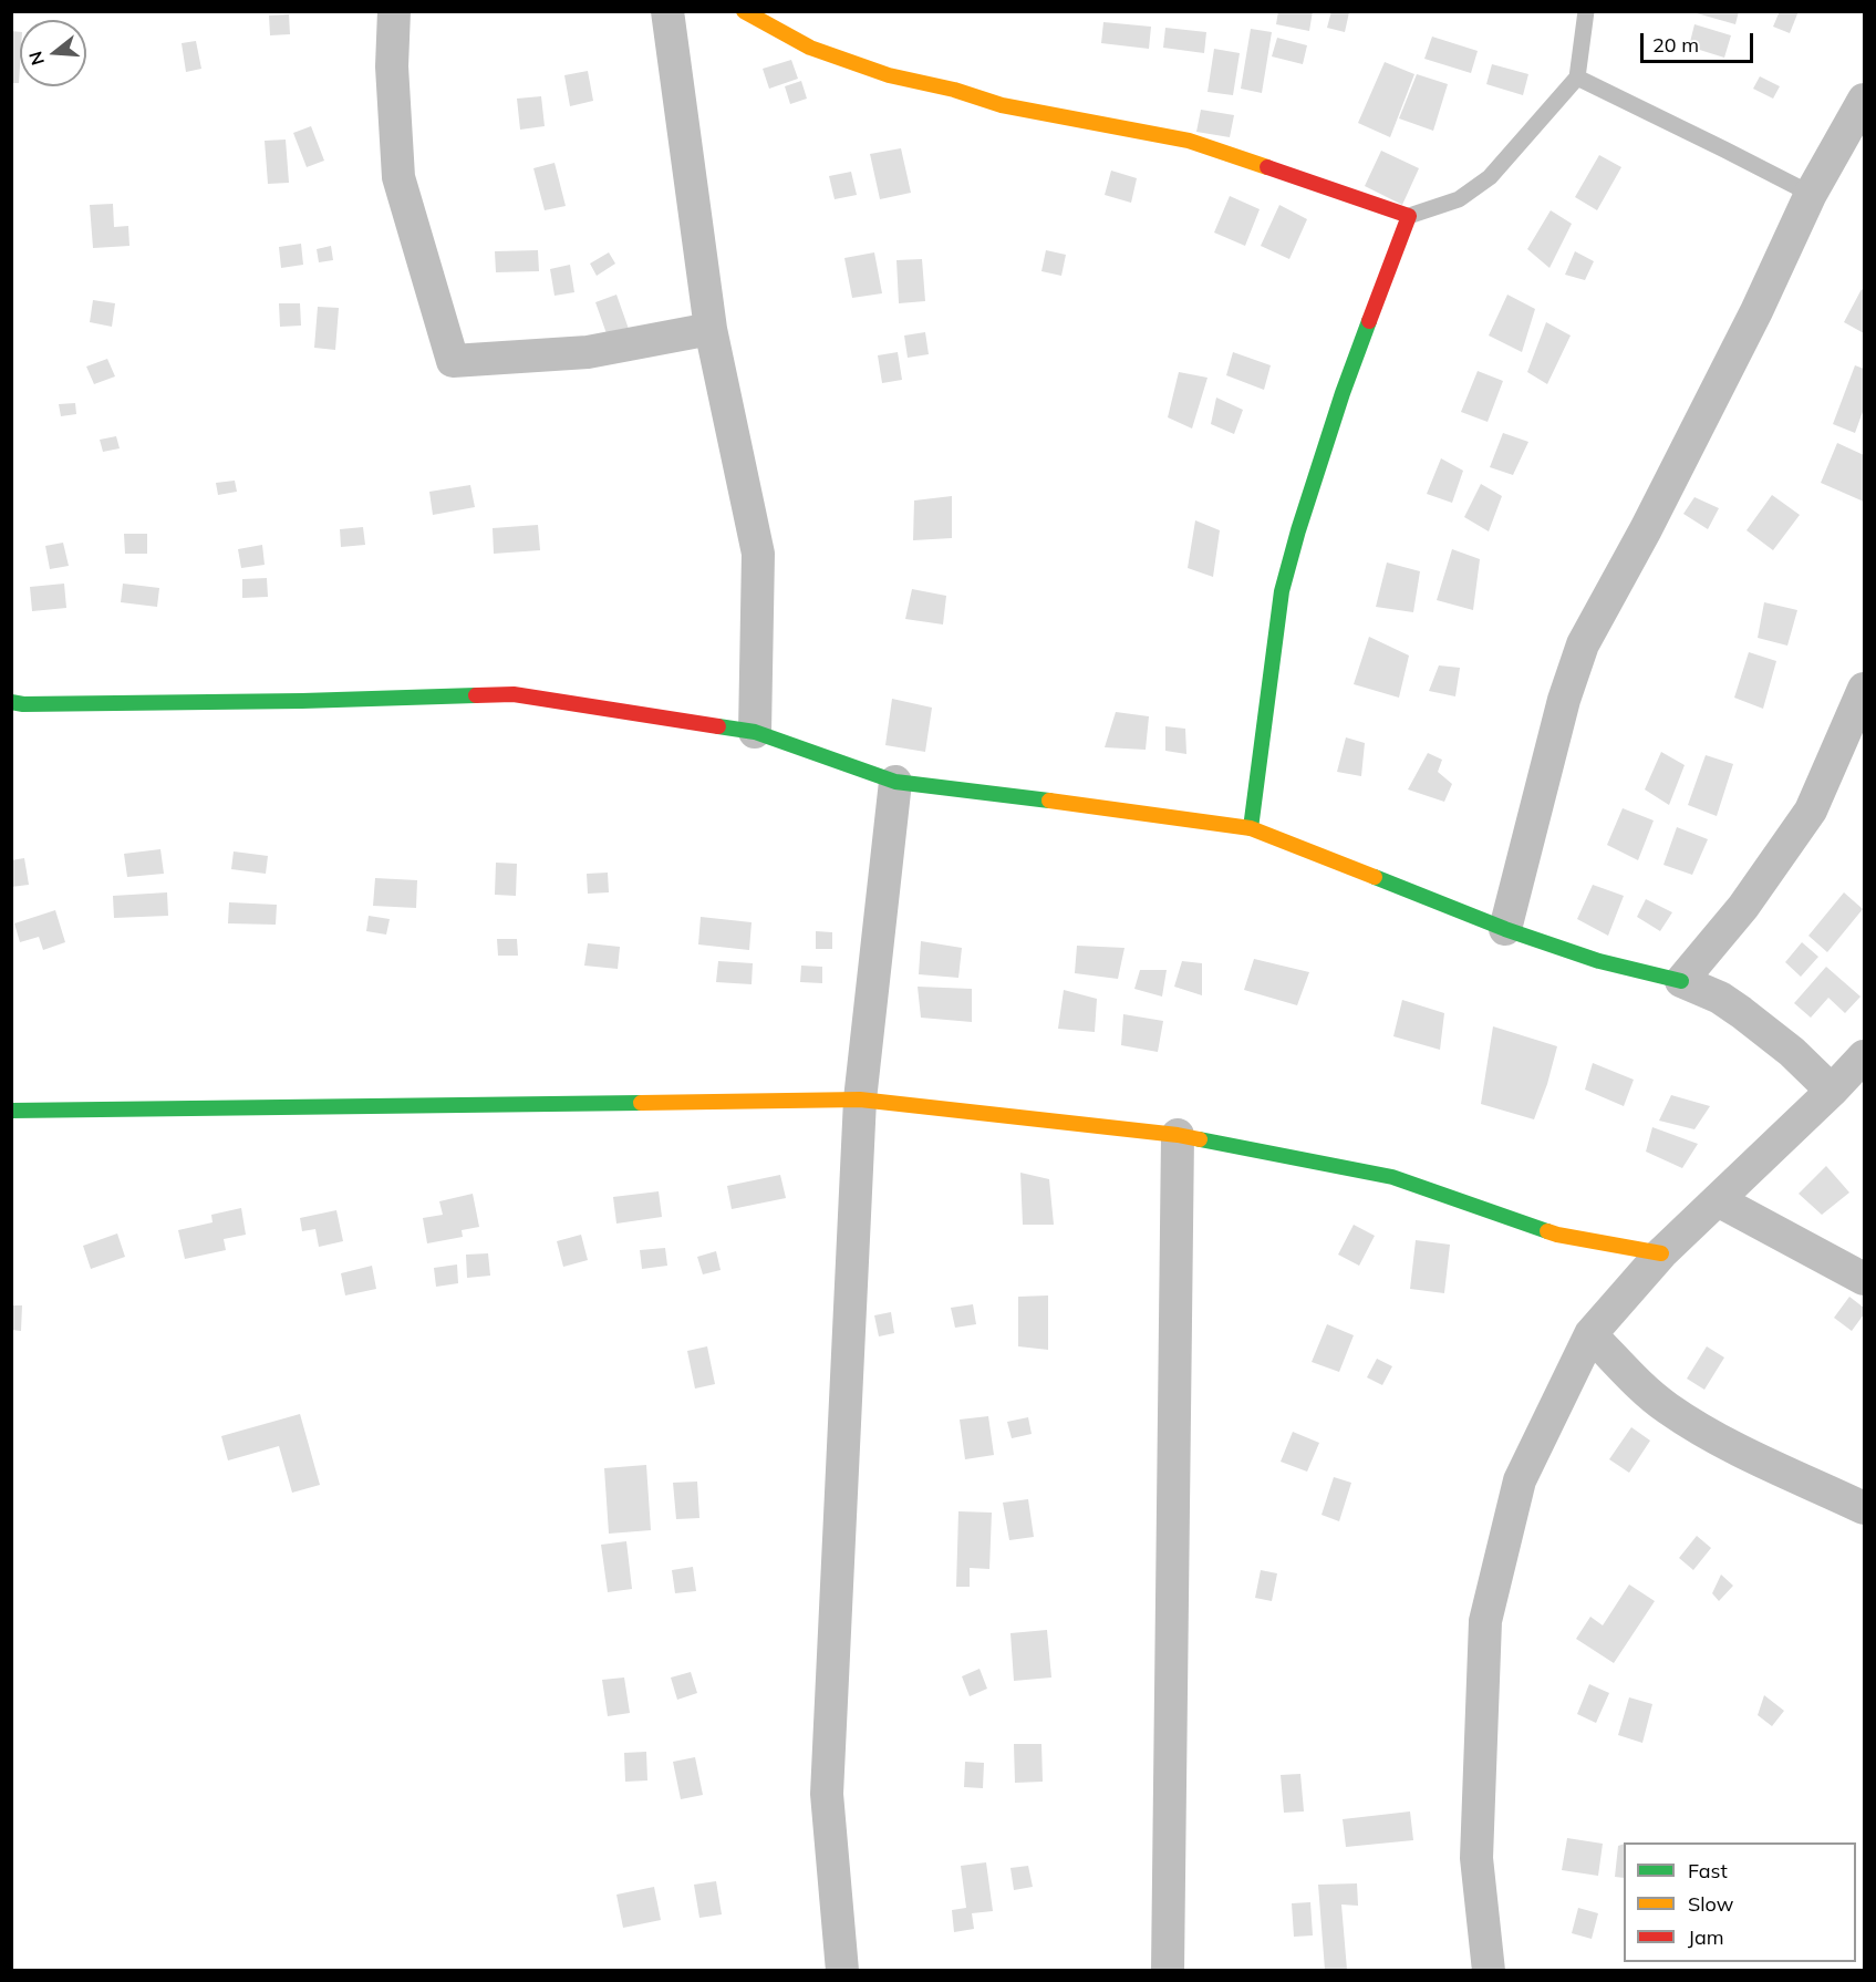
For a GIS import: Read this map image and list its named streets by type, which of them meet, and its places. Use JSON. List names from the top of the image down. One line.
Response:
{"legend":["Fast","Slow","Jam"],"scale_bar":"20 m","north":"left"}
